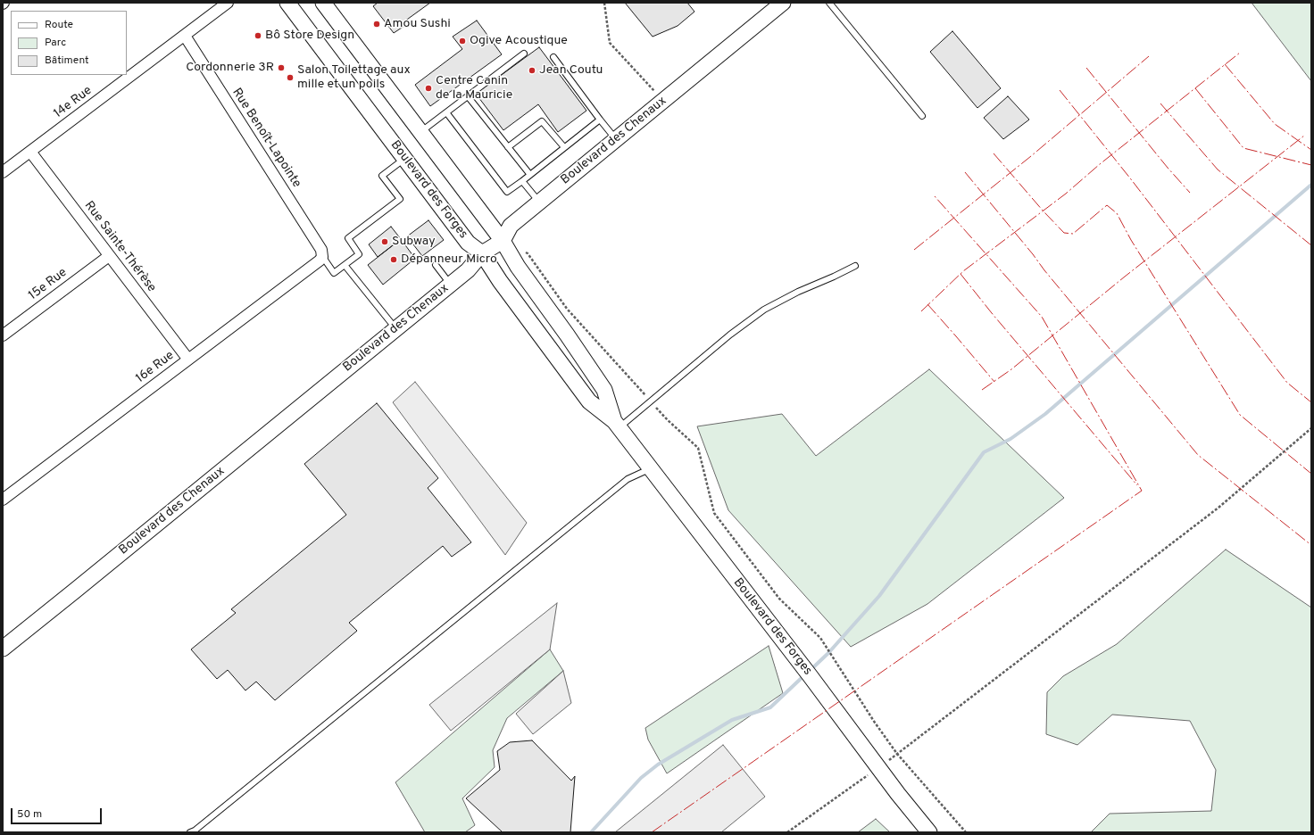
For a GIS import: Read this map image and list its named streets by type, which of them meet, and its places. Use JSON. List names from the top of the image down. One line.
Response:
{"streets":{"street":["14e Rue","Rue Benoît-Lapointe","Boulevard des Chenaux","Boulevard des Forges","Rue Sainte-Thérèse","15e Rue","16e Rue"]},"crossings":[["14e Rue","Rue Benoît-Lapointe"],["14e Rue","Rue Sainte-Thérèse"],["Rue Benoît-Lapointe","16e Rue"],["Boulevard des Chenaux","Boulevard des Forges"],["Rue Sainte-Thérèse","15e Rue"],["Rue Sainte-Thérèse","16e Rue"]],"places":["Amou Sushi","Bô Store Design","Ogive Acoustique","Cordonnerie 3R","Jean Coutu","Salon Toilettage aux mille et un poils","Centre Canin de la Mauricie","Subway","Dépanneur Micro"],"legend":["Route","Parc","Bâtiment"],"scale_bar":"50 m"}
